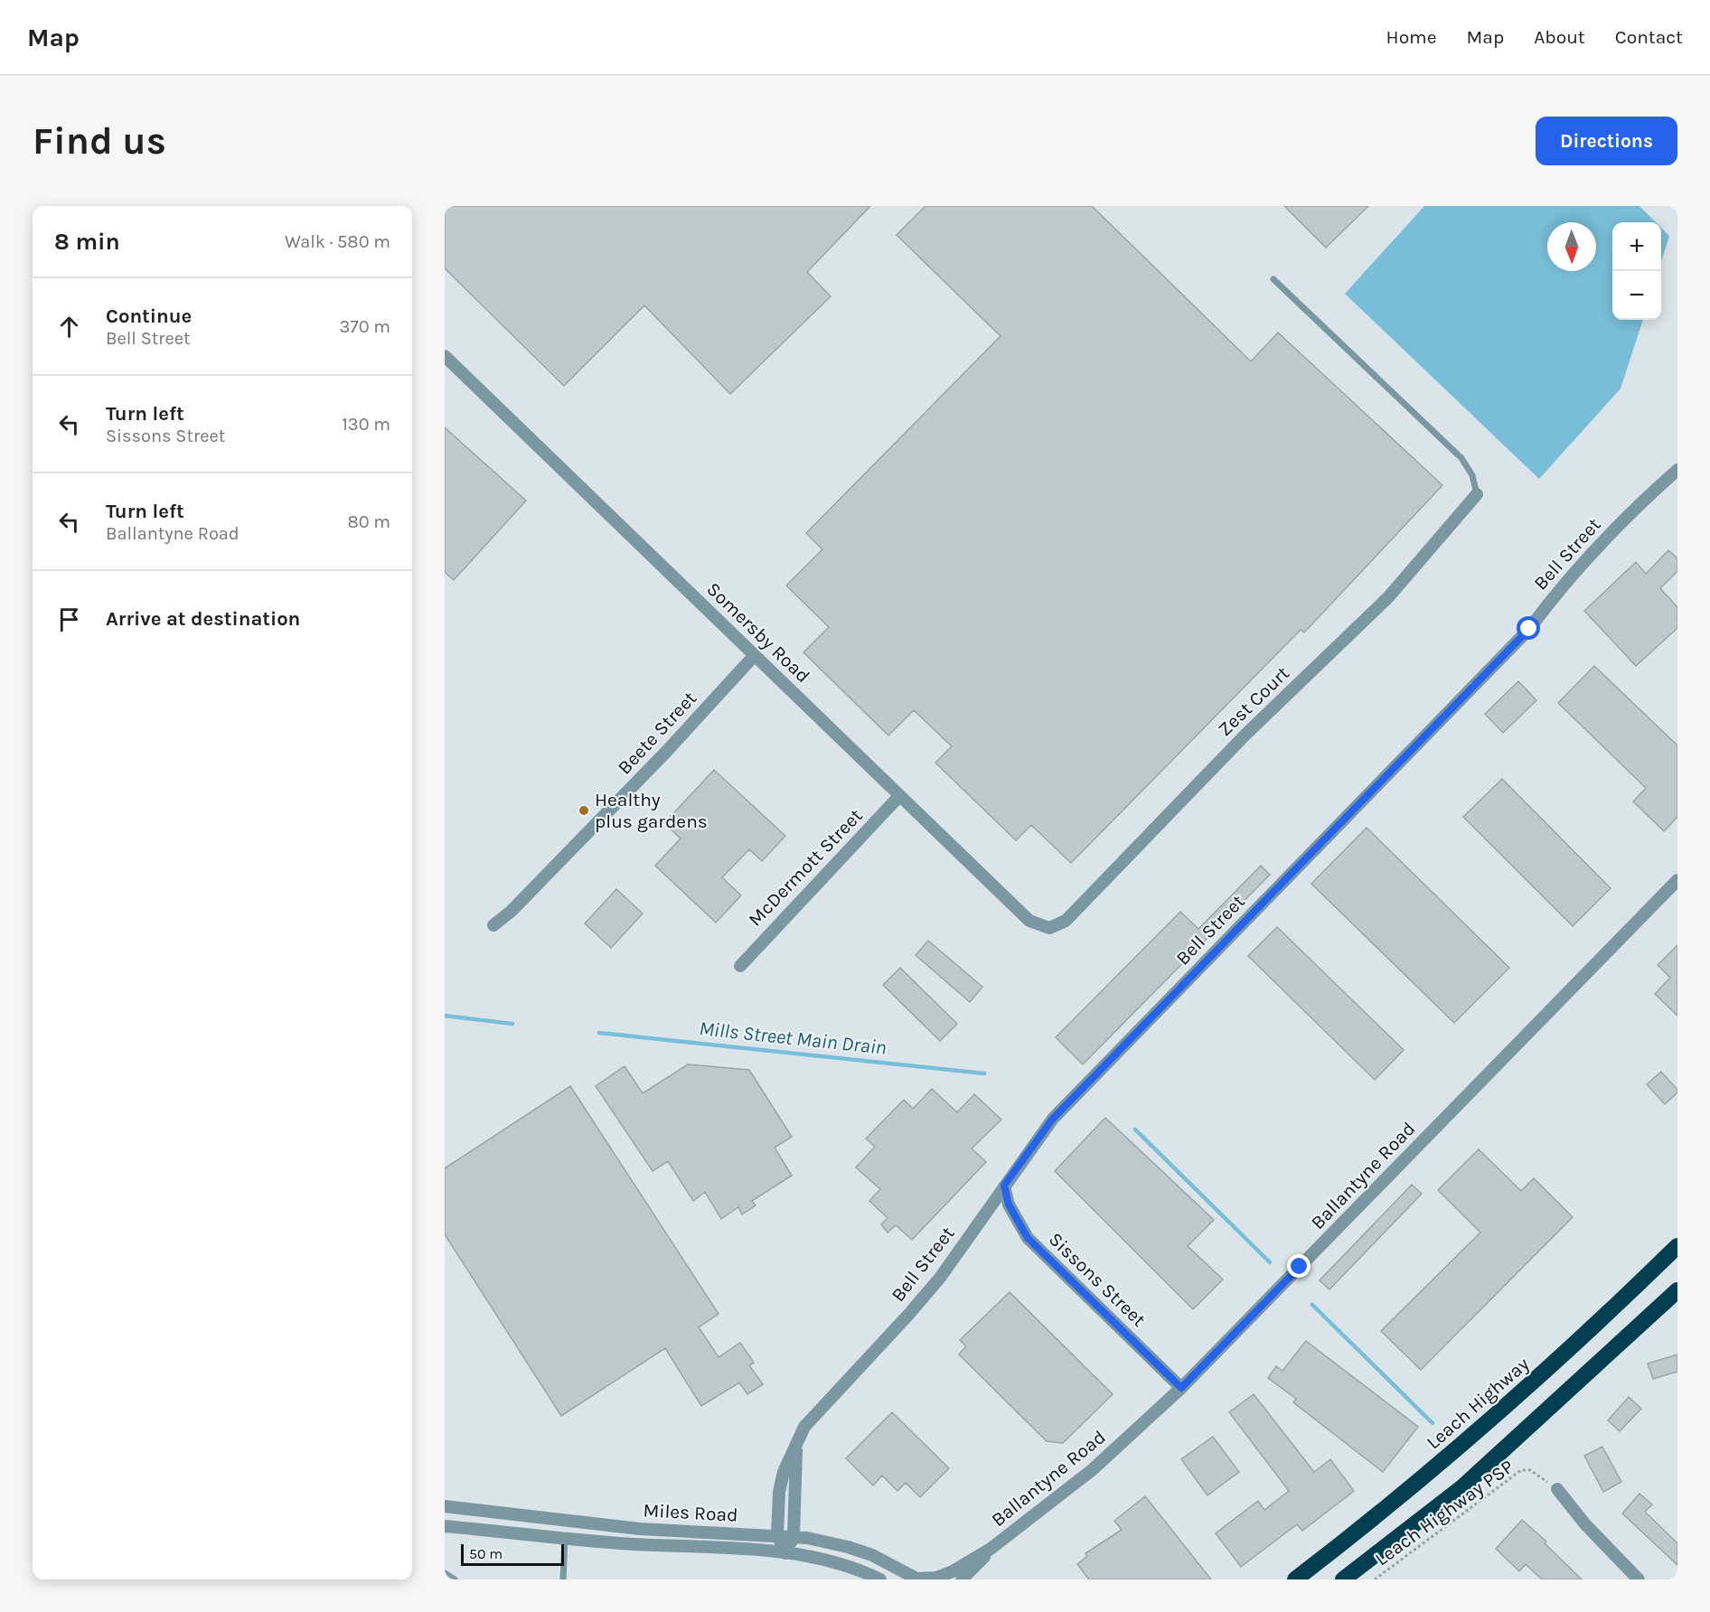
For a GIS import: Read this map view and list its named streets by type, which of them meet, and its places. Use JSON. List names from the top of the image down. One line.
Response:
{"streets":{"highway":["Leach Highway"],"street":["Bell Street","Somersby Road","Zest Court","Beete Street","McDermott Street","Ballantyne Road","Sissons Street","Miles Road"],"path":["Leach Highway PSP"]},"crossings":[["Bell Street","Sissons Street"],["Bell Street","Miles Road"],["Somersby Road","Zest Court"],["Somersby Road","Beete Street"],["Somersby Road","McDermott Street"],["Ballantyne Road","Sissons Street"],["Ballantyne Road","Miles Road"]],"water":["Mills Street Main Drain"],"places":["Healthy plus gardens"],"scale_bar":"50 m","north":"bottom","page":{"header":"Map","nav":["Home","Map","About","Contact"],"buttons":"Directions","title":"Find us","heading":["8 min","Walk · 580 m"],"map_buttons":["+","−"],"list":[["Continue","Bell Street","370 m"],["Turn left","Sissons Street","130 m"],["Turn left","Ballantyne Road","80 m"],"Arrive at destination"],"scale":"50 m"}}
